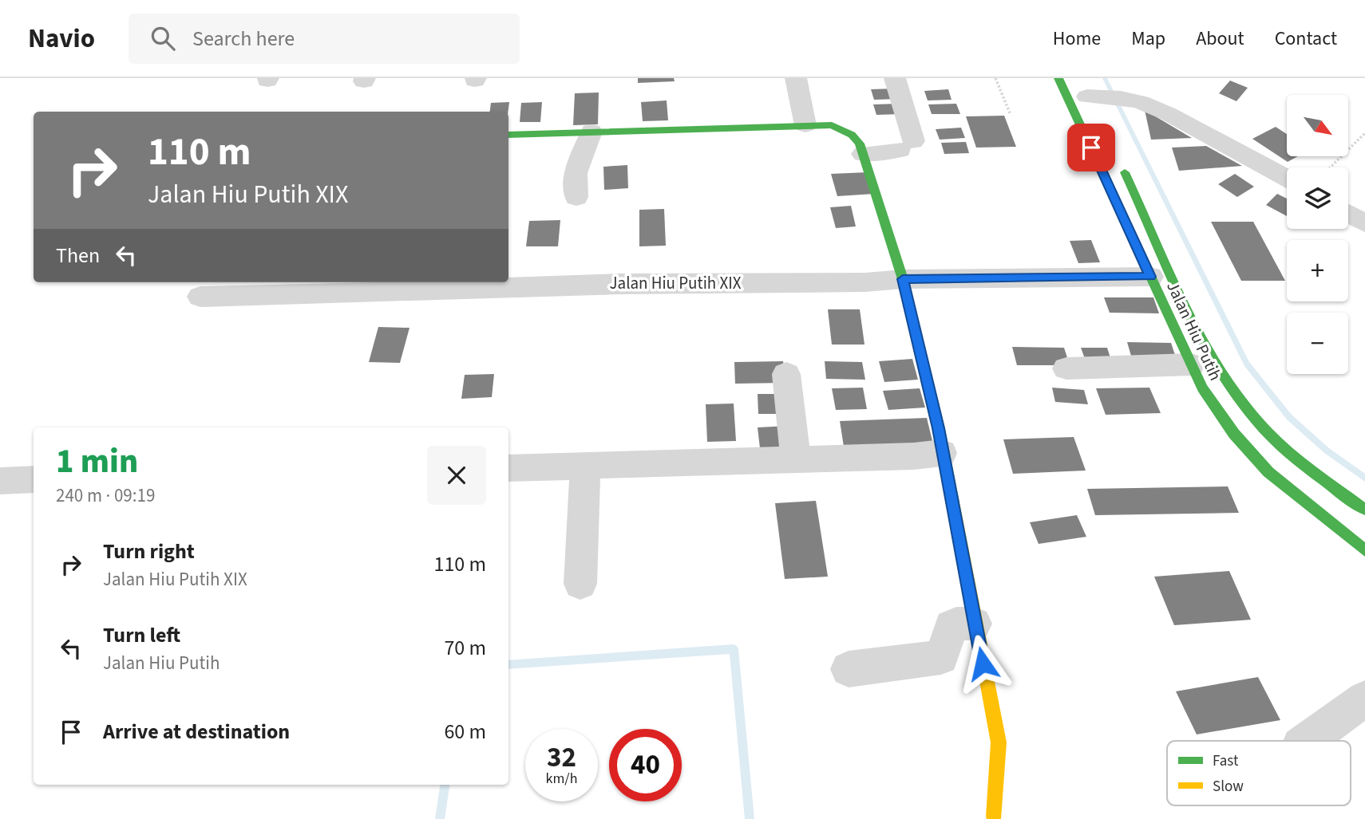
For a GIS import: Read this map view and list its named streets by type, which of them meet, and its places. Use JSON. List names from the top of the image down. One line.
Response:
{"streets":{"street":["Jalan Hiu Putih XIX","Jalan Hiu Putih"]},"crossings":[["Jalan Hiu Putih XIX","Jalan Hiu Putih"]],"legend":["Fast","Slow"],"north":"bottom right","page":{"header":"Navio","search":"Search here","nav":["Home","Map","About","Contact"],"map_buttons":["+","−"],"turn":["110 m","Jalan Hiu Putih XIX"],"then":"Then","heading":["1 min","240 m · 09:19"],"list":[{"name":"Turn right","note":"Jalan Hiu Putih XIX","value":"110 m"},{"name":"Turn left","note":"Jalan Hiu Putih","value":"70 m"},{"name":"Arrive at destination","value":"60 m"}],"speed":"32 km/h","limit":"40"}}
